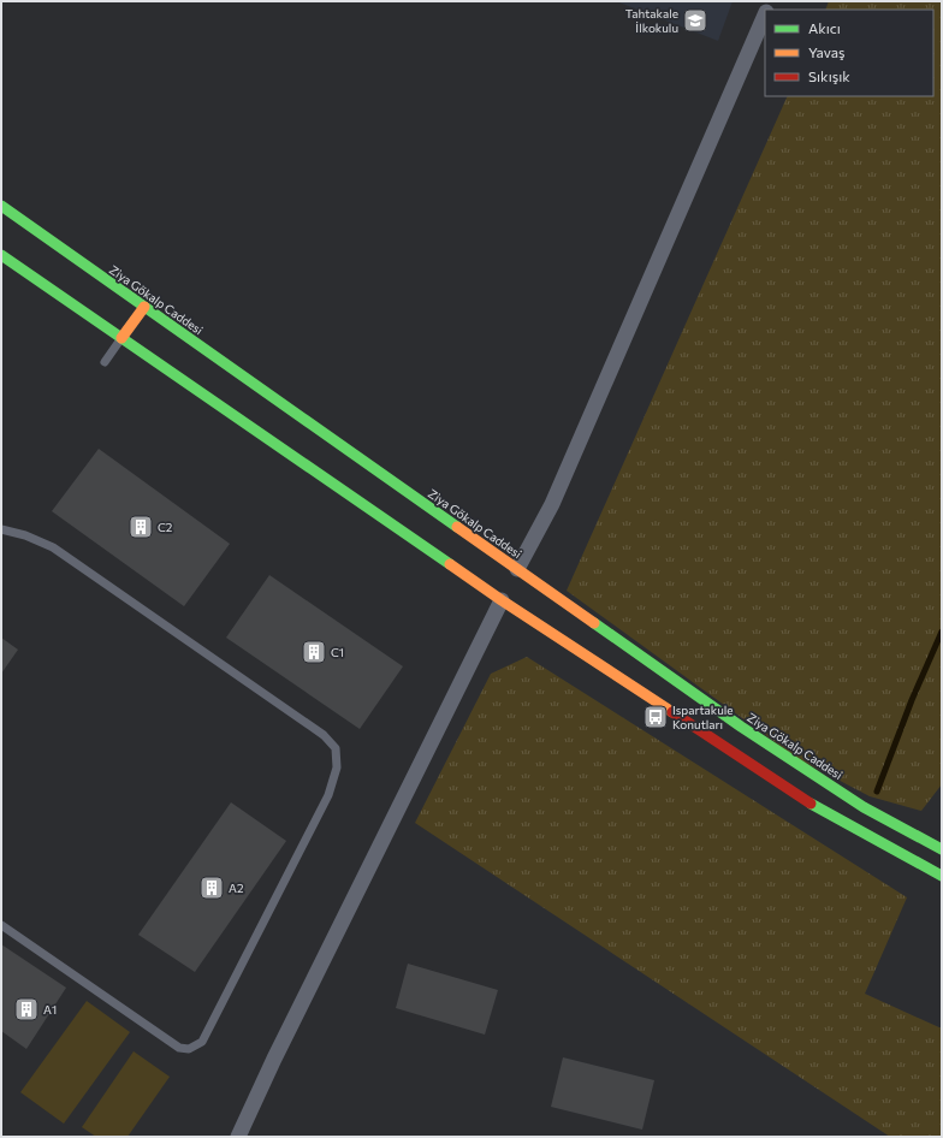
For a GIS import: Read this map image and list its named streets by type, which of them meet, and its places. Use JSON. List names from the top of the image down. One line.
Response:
{"streets":{"street":["Ziya Gökalp Caddesi"]},"places":{"school or university":["Tahtakale İlkokulu"],"building":["C2","C1","A2","A1"],"bus stop":["Ispartakule Konutları"]},"legend":["Akıcı","Yavaş","Sıkışık"]}
